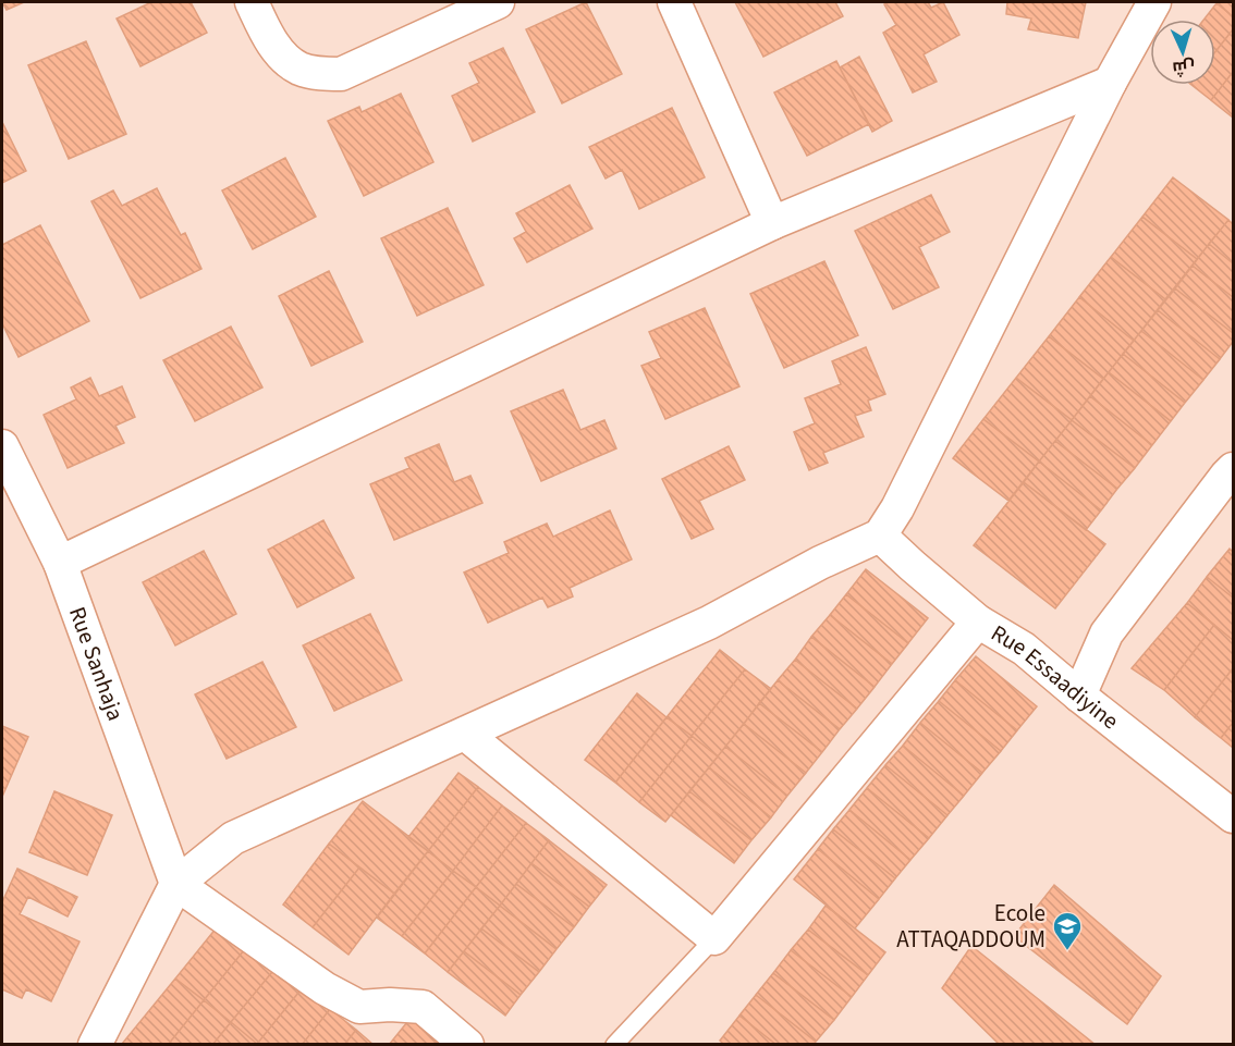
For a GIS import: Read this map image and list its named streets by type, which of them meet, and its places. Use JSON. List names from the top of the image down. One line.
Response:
{"streets":{"street":["Rue Sanhaja","Rue Essaadiyine"]},"places":{"school or university":["Ecole ATTAQADDOUM"]},"north":"bottom"}
